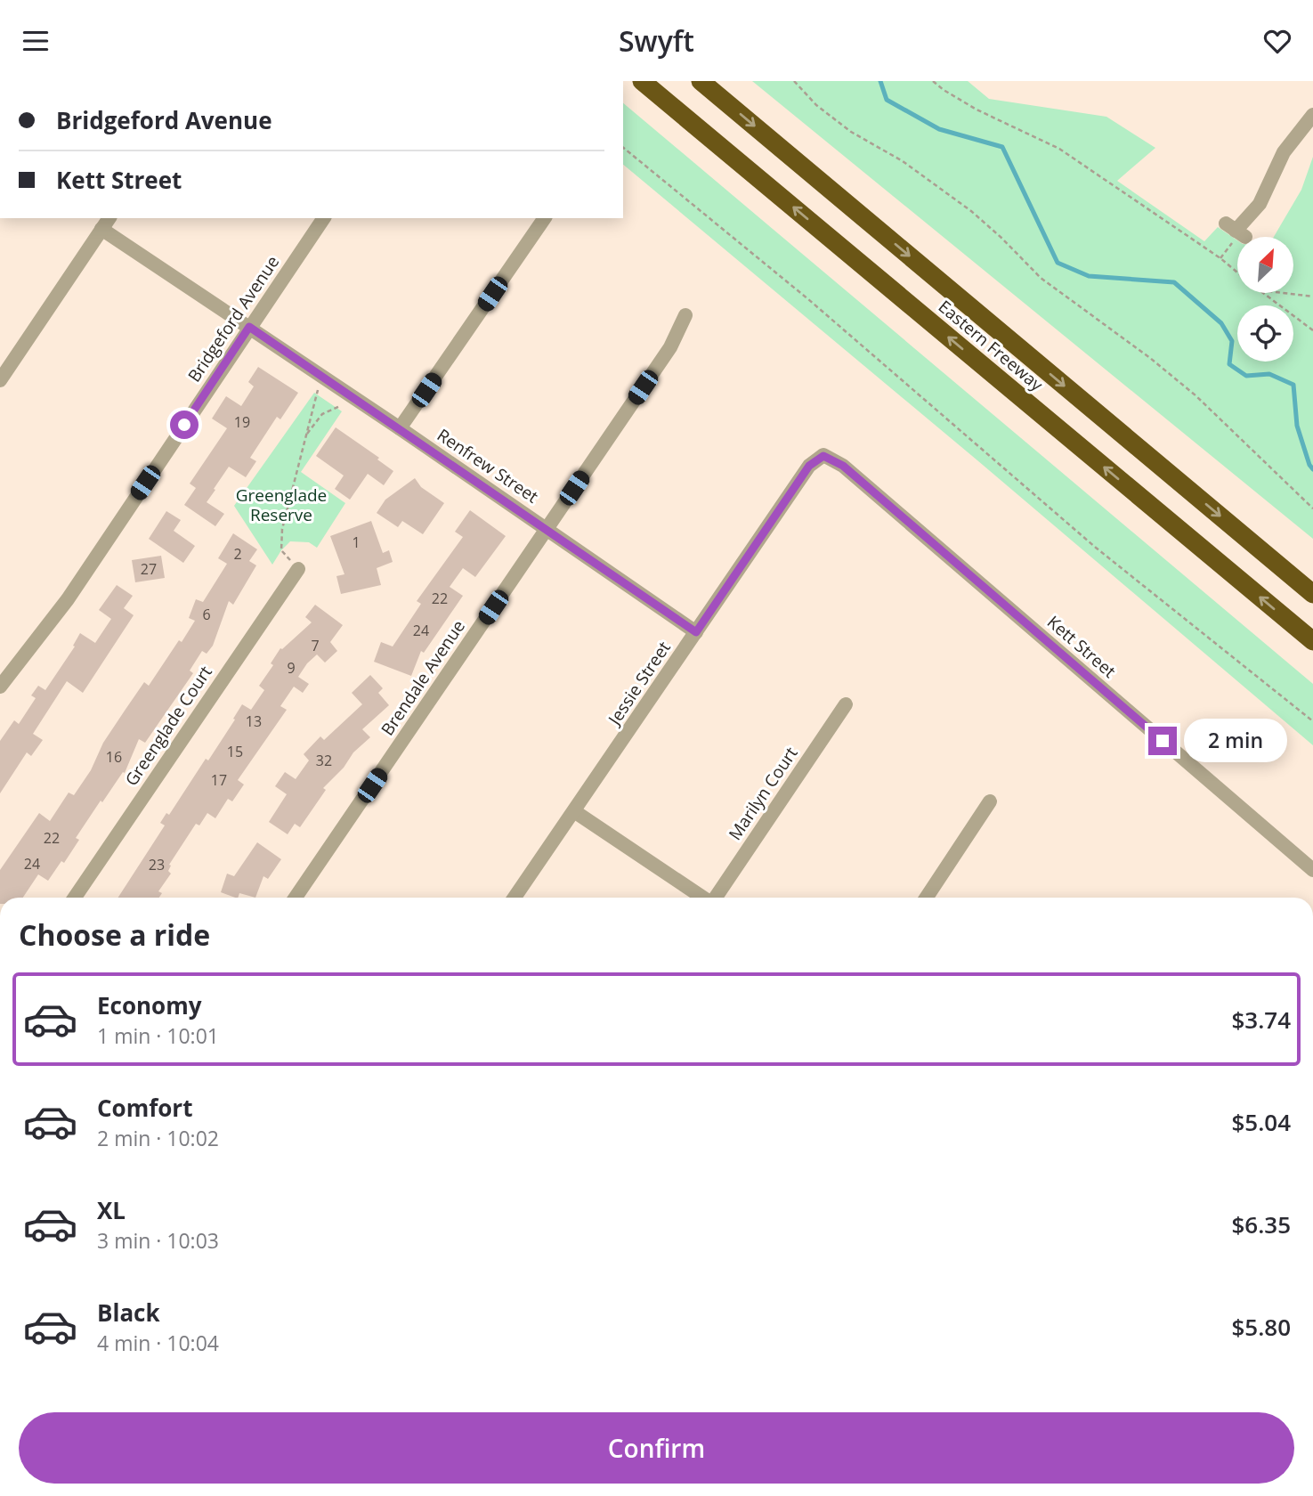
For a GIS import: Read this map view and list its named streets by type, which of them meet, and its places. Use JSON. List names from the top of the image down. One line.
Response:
{"streets":{"highway":["Eastern Freeway"],"street":["Bridgeford Avenue","Renfrew Street","Kett Street","Brendale Avenue","Jessie Street","Greenglade Court","Marilyn Court"]},"crossings":[["Bridgeford Avenue","Renfrew Street"],["Renfrew Street","Brendale Avenue"],["Renfrew Street","Jessie Street"],["Kett Street","Jessie Street"]],"parks":["Greenglade Reserve"],"house_numbers":["19","1","2","27","22","6","24","7","9","13","15","16","32","17","22","24","23"],"north":"top right","page":{"header":"Swyft","banner":["Bridgeford Avenue","Kett Street"],"bubble":"2 min","heading":"Choose a ride","list":[{"name":"Economy","note":"1 min · 10:01","value":"$3.74"},{"name":"Comfort","note":"2 min · 10:02","value":"$5.04"},{"name":"XL","note":"3 min · 10:03","value":"$6.35"},{"name":"Black","note":"4 min · 10:04","value":"$5.80"}],"buttons":"Confirm"}}
